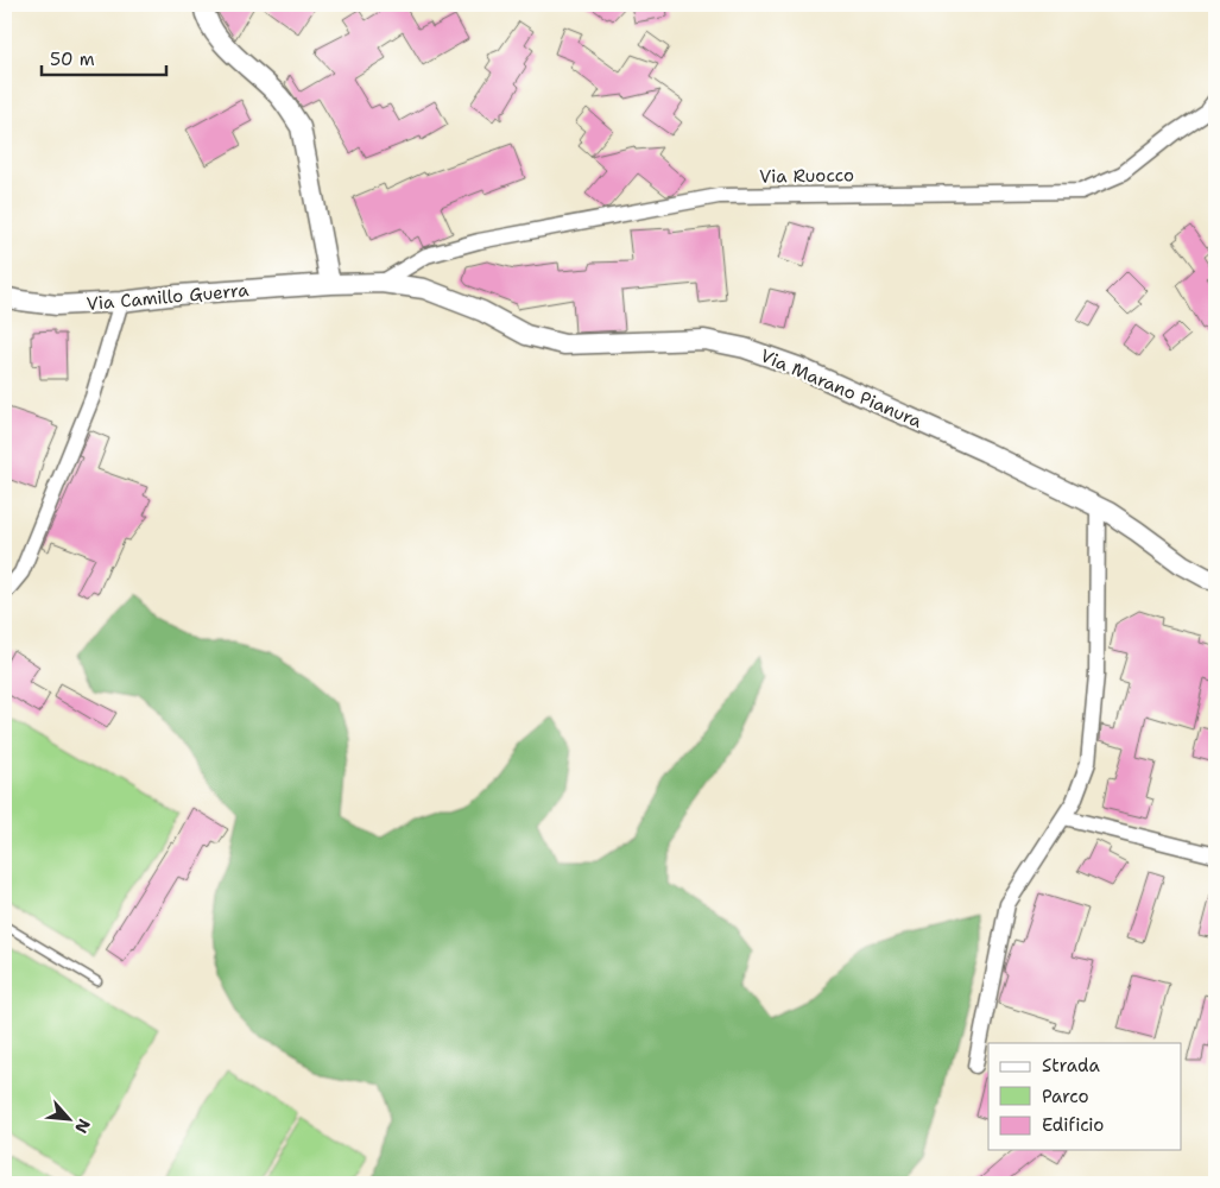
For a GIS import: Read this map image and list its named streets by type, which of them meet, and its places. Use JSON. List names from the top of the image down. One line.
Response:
{"streets":{"street":["Via Ruocco","Via Camillo Guerra","Via Marano Pianura"]},"crossings":[["Via Ruocco","Via Marano Pianura"],["Via Camillo Guerra","Via Marano Pianura"]],"legend":["Strada","Parco","Edificio"],"scale_bar":"50 m","north":"bottom right"}
